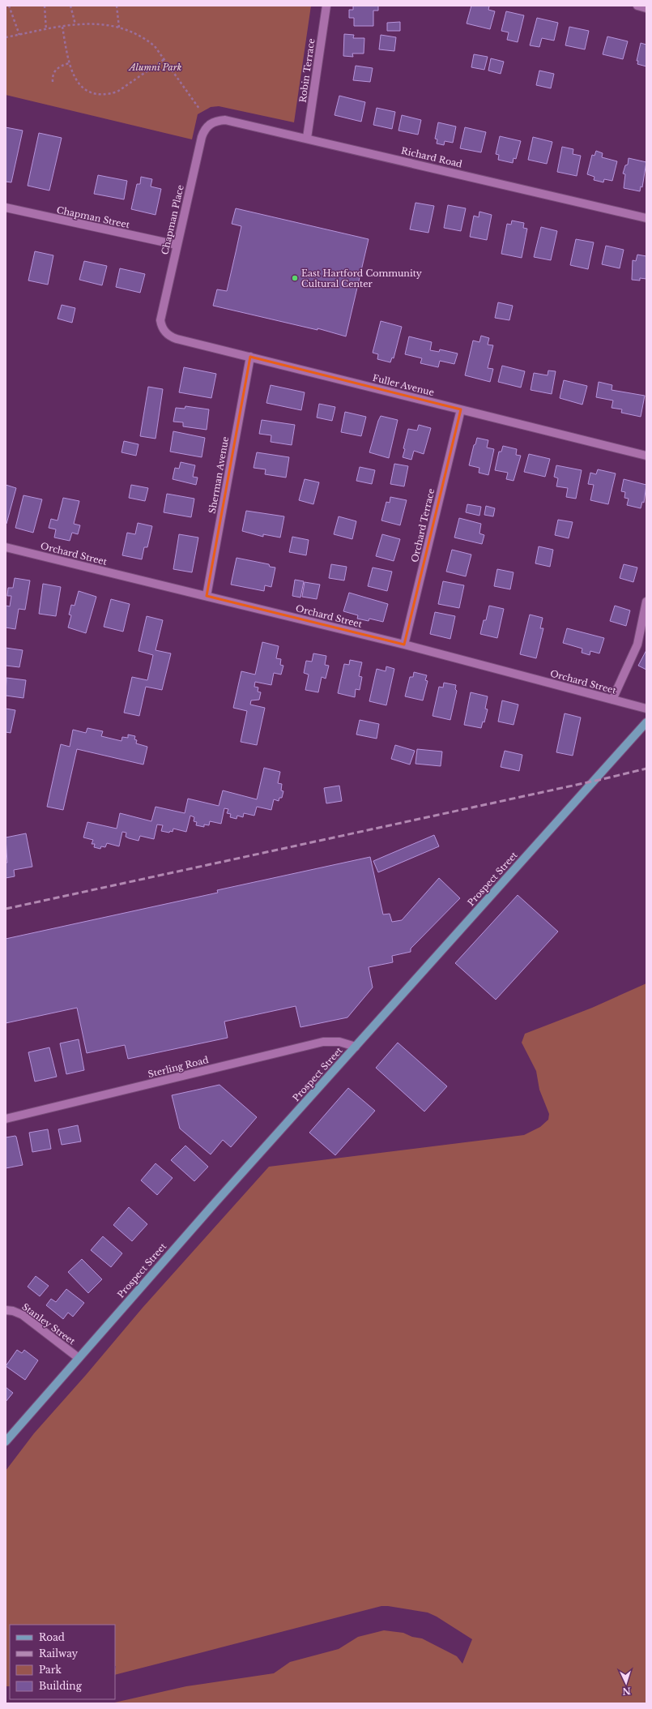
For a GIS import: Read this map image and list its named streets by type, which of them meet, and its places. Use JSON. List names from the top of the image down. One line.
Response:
{"streets":{"main road":["Prospect Street"],"street":["Robin Terrace","Richard Road","Chapman Street","Chapman Place","Fuller Avenue","Sherman Avenue","Orchard Terrace","Orchard Street","Sterling Road","Stanley Street"]},"crossings":[["Robin Terrace","Richard Road"],["Richard Road","Chapman Place"],["Chapman Street","Chapman Place"],["Chapman Place","Fuller Avenue"],["Fuller Avenue","Sherman Avenue"],["Fuller Avenue","Orchard Terrace"],["Sherman Avenue","Orchard Street"],["Orchard Terrace","Orchard Street"],["Prospect Street","Sterling Road"],["Prospect Street","Stanley Street"]],"parks":["Alumni Park"],"places":["East Hartford Community Cultural Center"],"legend":["Road","Railway","Park","Building"],"north":"bottom"}
